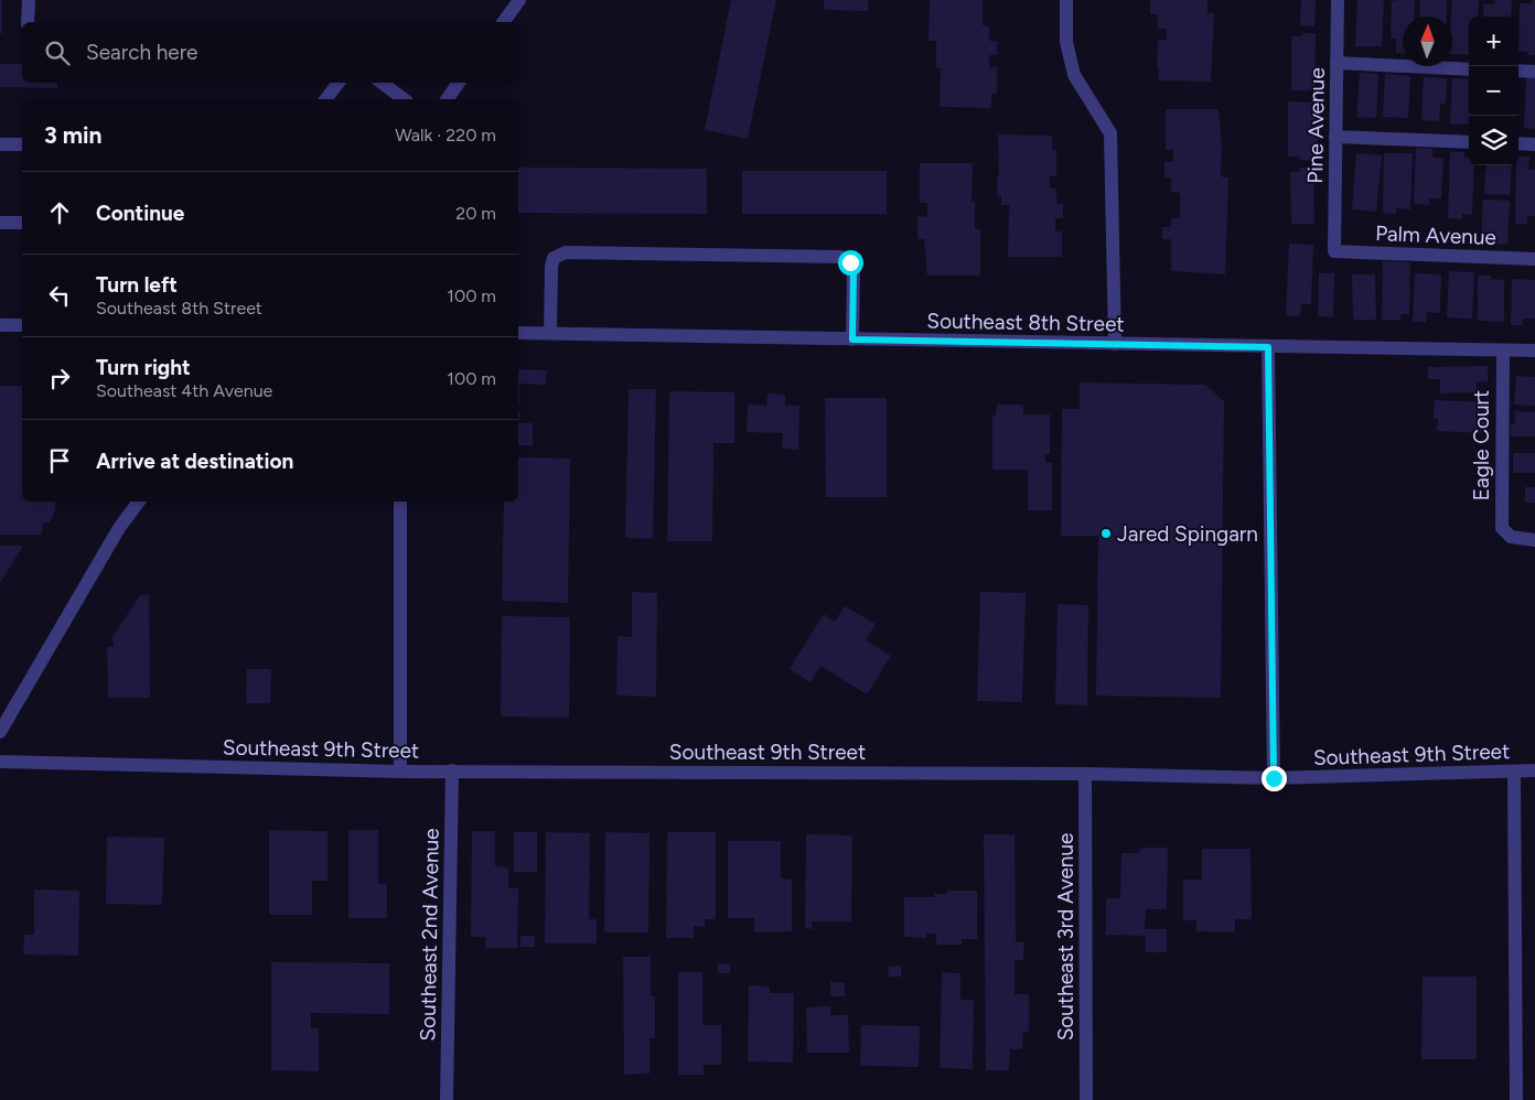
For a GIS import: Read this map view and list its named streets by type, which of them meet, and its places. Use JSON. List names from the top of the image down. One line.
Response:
{"streets":{"street":["Pine Avenue","Palm Avenue","Southeast 8th Street","Eagle Court","Southeast 9th Street","Southeast 2nd Avenue","Southeast 3rd Avenue"]},"crossings":[["Pine Avenue","Palm Avenue"],["Southeast 8th Street","Eagle Court"],["Southeast 9th Street","Southeast 2nd Avenue"],["Southeast 9th Street","Southeast 3rd Avenue"]],"places":["Jared Spingarn"],"north":"top","page":{"map_buttons":["+","−"],"search":"Search here","heading":["3 min","Walk · 220 m"],"list":[["Continue","20 m"],["Turn left","Southeast 8th Street","100 m"],["Turn right","Southeast 4th Avenue","100 m"],"Arrive at destination"]}}
